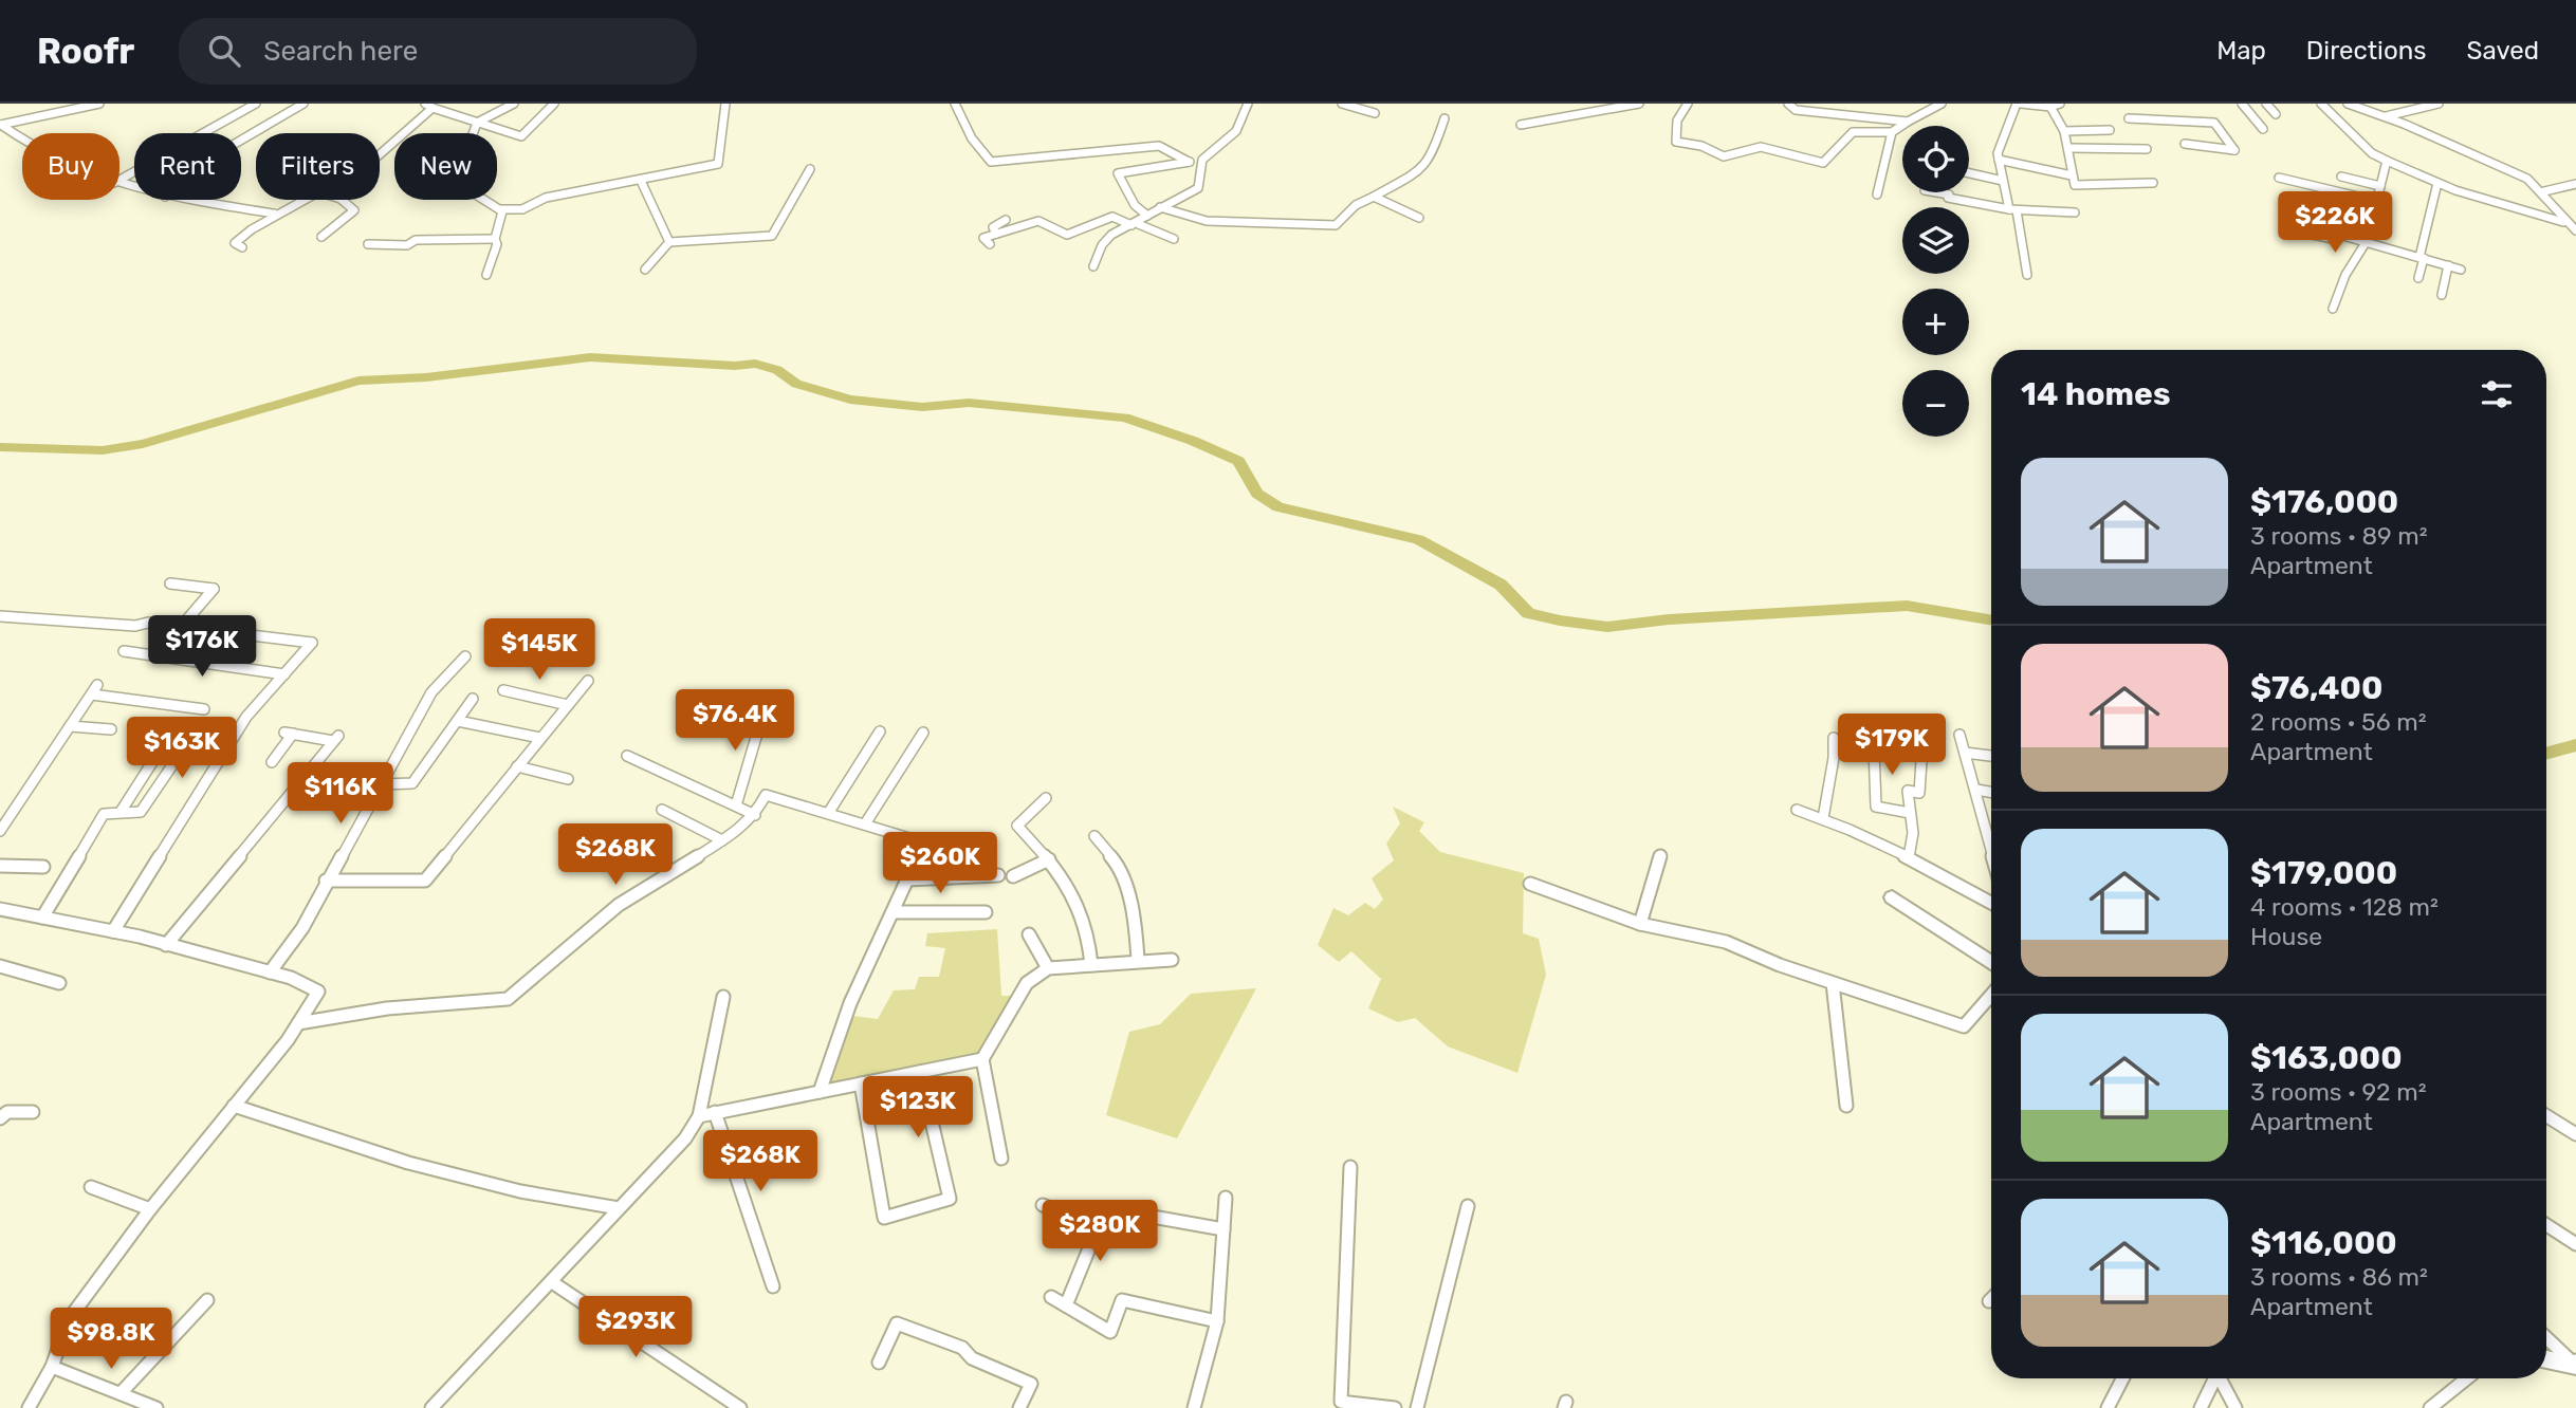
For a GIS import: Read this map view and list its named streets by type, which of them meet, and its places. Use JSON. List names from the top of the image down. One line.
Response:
{"page":{"header":"Roofr","search":"Search here","nav":["Map","Directions","Saved"],"map_buttons":["+","−"],"chip":["Buy","Rent","Filters","New"],"price":["$226K","$176K","$145K","$76.4K","$179K","$163K","$116K","$268K","$260K","$123K","$268K","$280K","$293K","$98.8K"],"heading":"14 homes","list":[{"name":"$176,000","note":"3 rooms · 89 m² · Apartment"},{"name":"$76,400","note":"2 rooms · 56 m² · Apartment"},{"name":"$179,000","note":"4 rooms · 128 m² · House"},{"name":"$163,000","note":"3 rooms · 92 m² · Apartment"},{"name":"$116,000","note":"3 rooms · 86 m² · Apartment"}]}}
